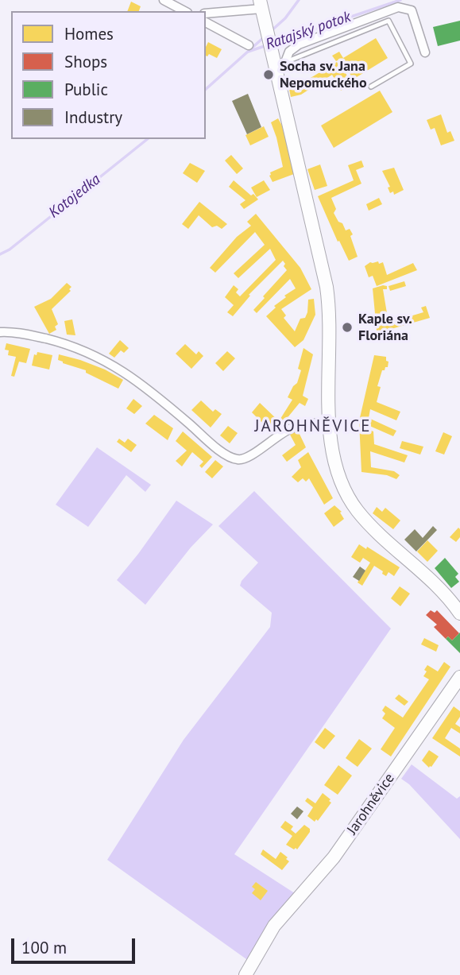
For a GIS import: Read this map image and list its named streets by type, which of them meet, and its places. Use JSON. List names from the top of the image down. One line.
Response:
{"streets":{"street":["Jarohněvice"]},"districts":["JAROHNĚVICE"],"water":["Ratajský potok","Kotojedka"],"places":["Socha sv. Jana Nepomuckého","Kaple sv. Floriána"],"legend":["Homes","Shops","Public","Industry"],"scale_bar":"100 m"}
